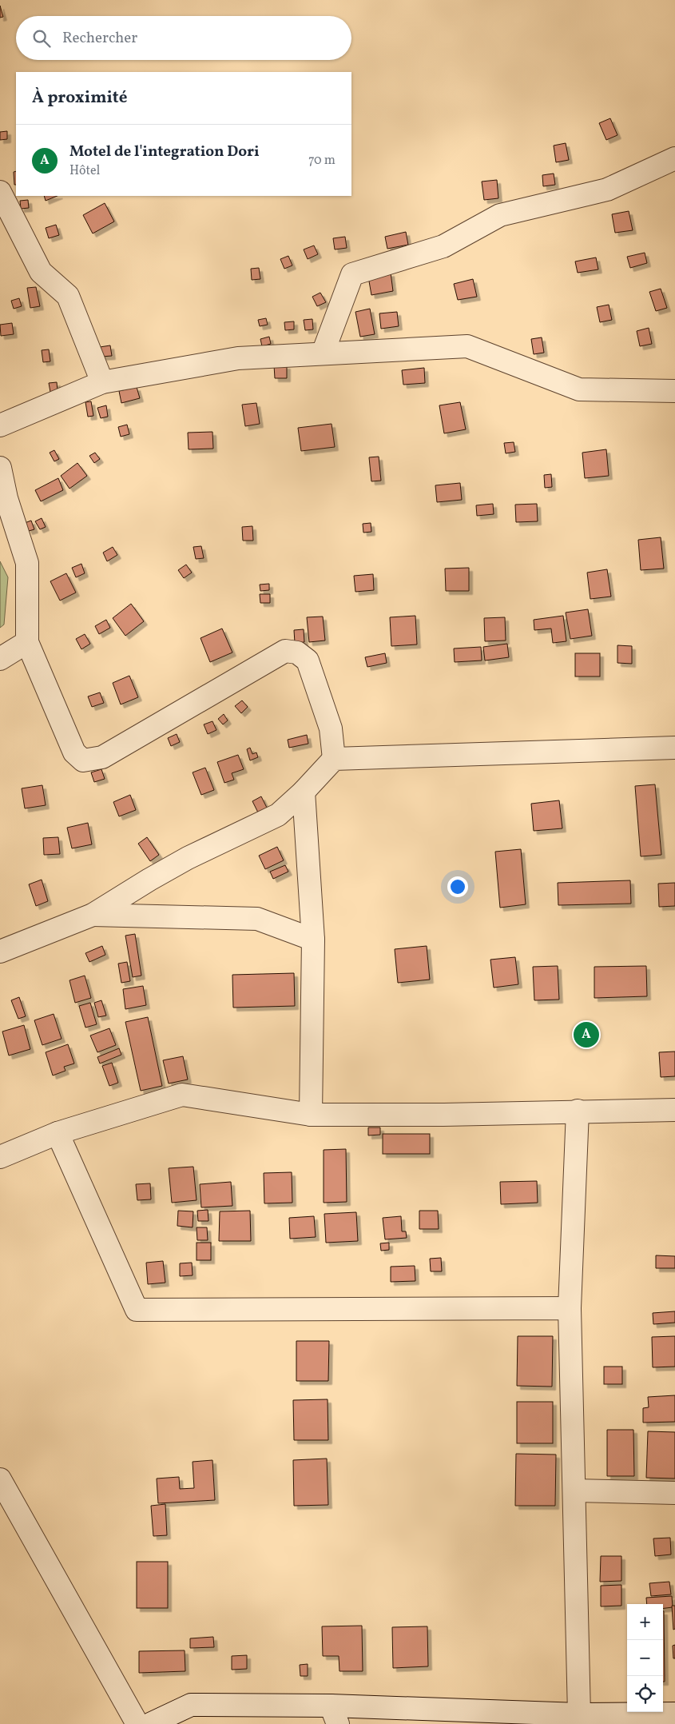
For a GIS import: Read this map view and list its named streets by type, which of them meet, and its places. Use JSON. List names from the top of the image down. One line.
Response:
{"page":{"search":"Rechercher","heading":"À proximité","list":[{"mark":"A","name":"Motel de l'integration Dori","note":"Hôtel","value":"70 m"}],"pins":"A","map_buttons":["+","−"]}}
